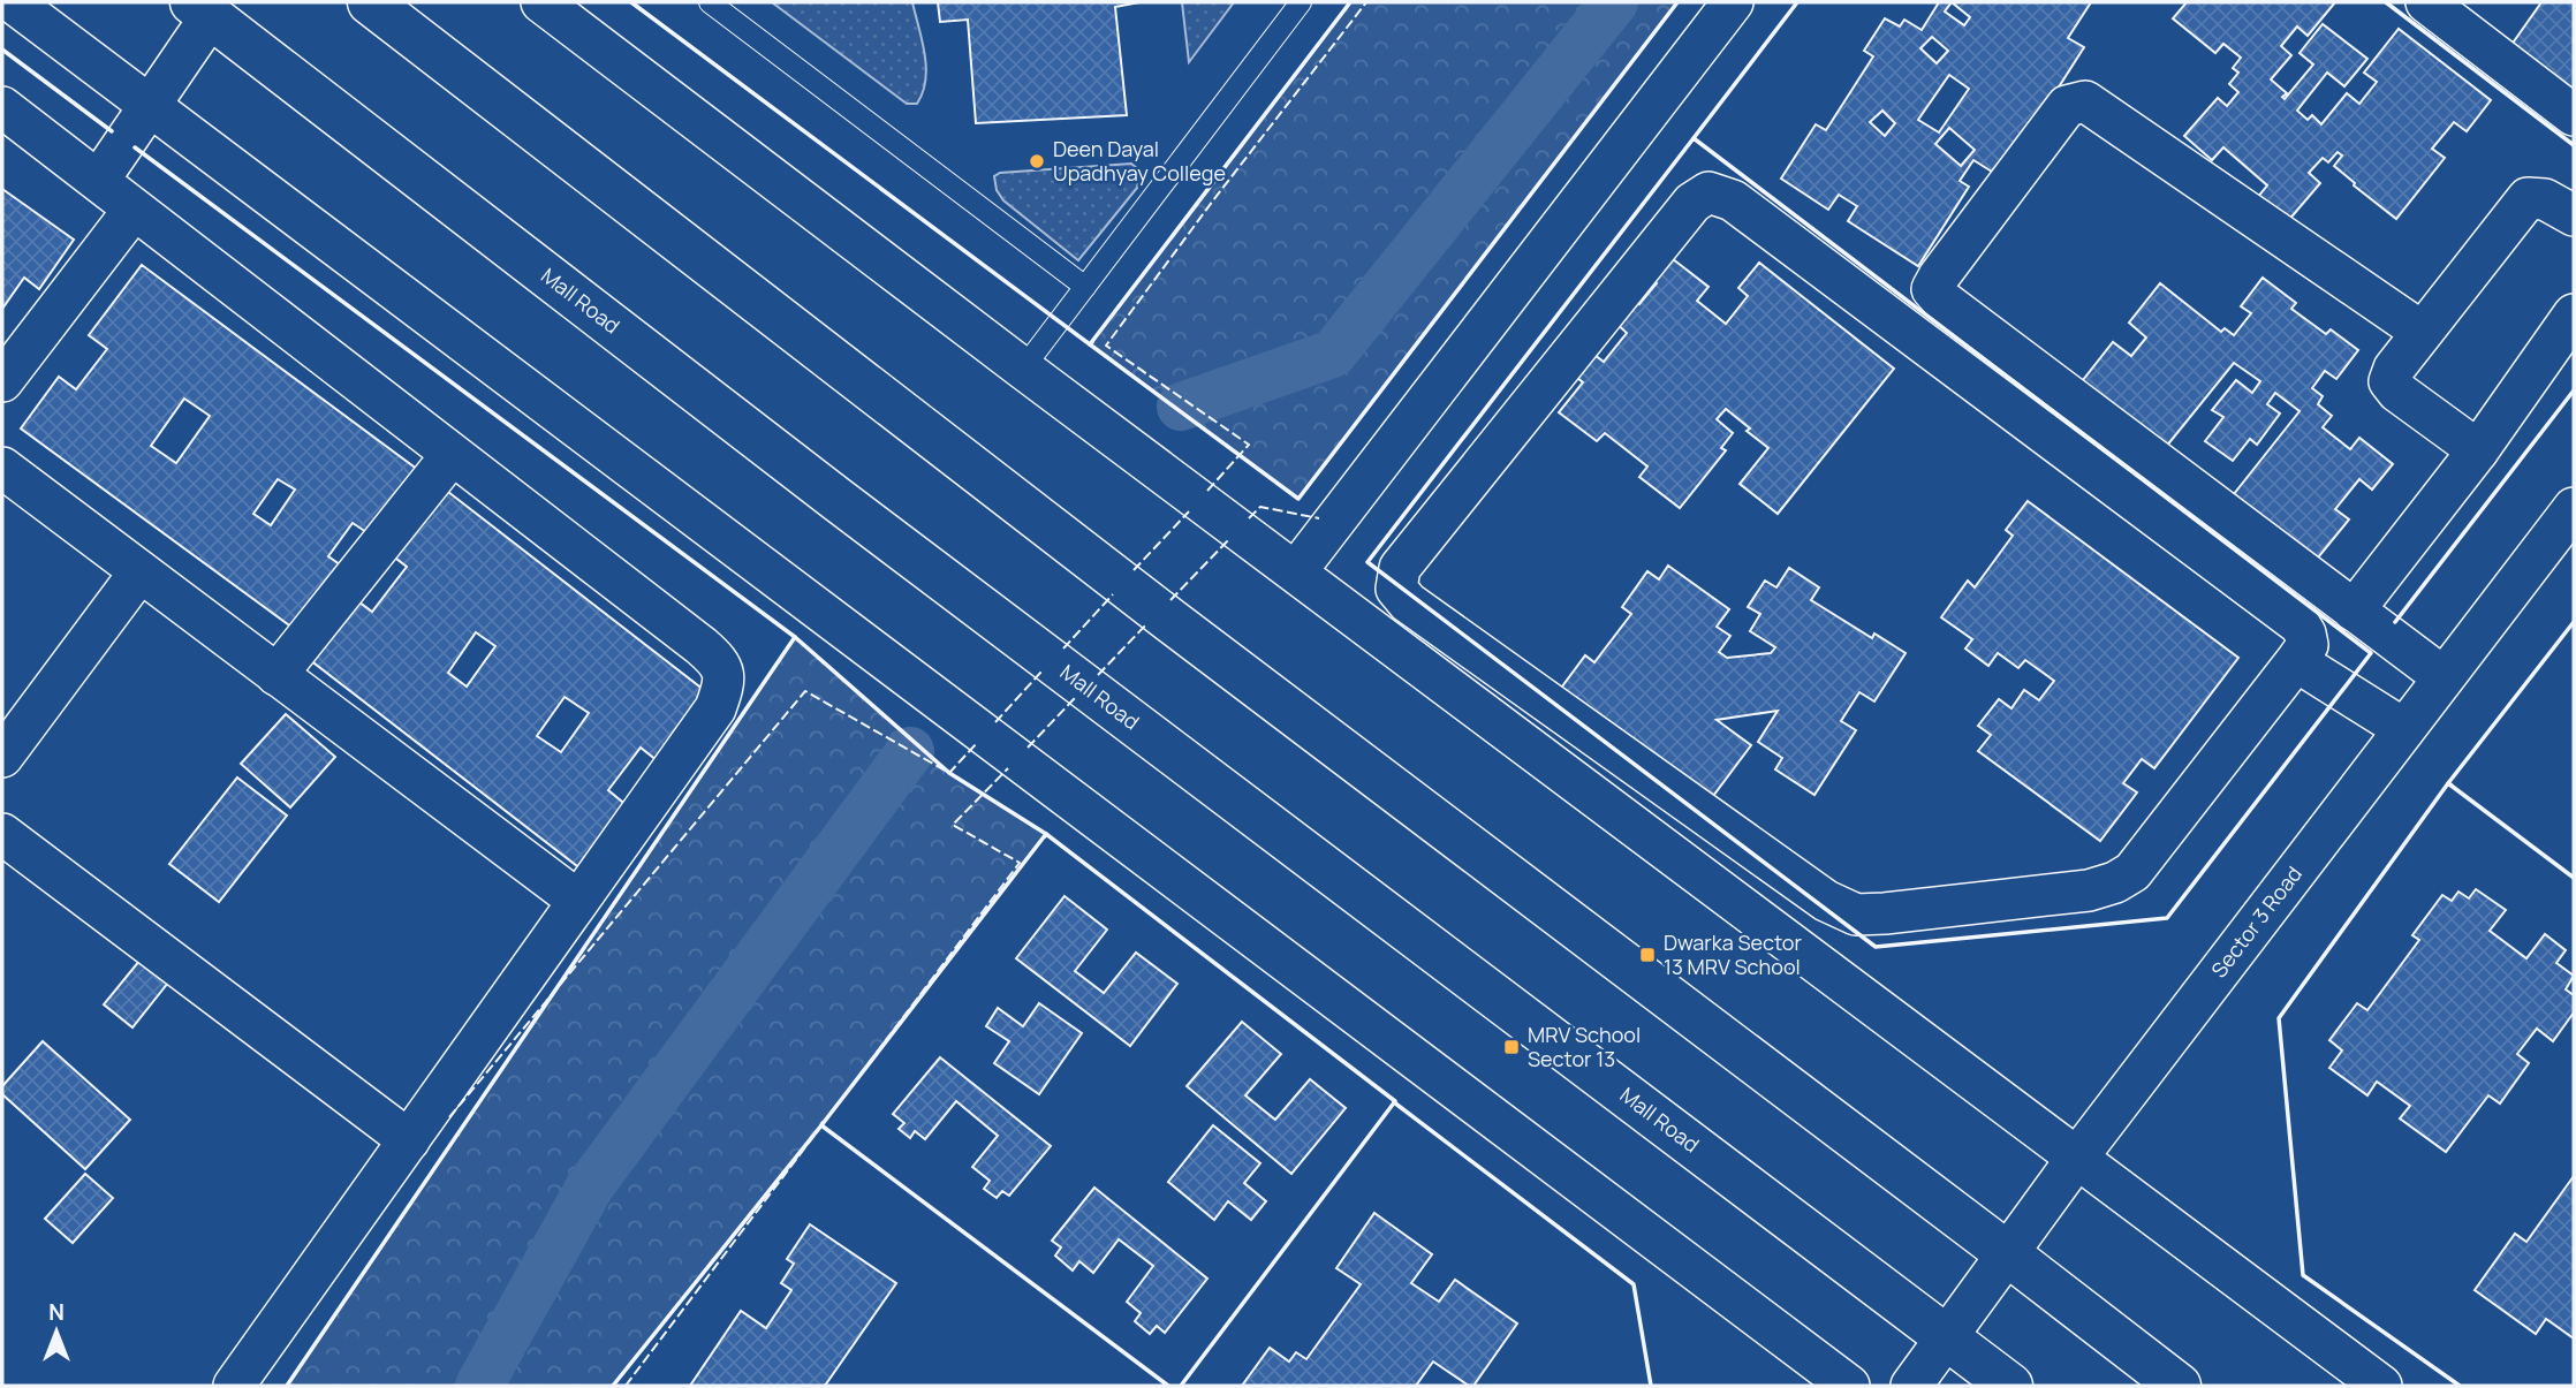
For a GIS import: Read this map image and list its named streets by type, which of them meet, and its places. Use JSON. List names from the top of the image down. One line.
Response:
{"streets":{"main road":["Mall Road"],"street":["Sector 3 Road"]},"crossings":[["Mall Road","Sector 3 Road"]],"places":{"other":["Deen Dayal Upadhyay College"],"transit":["Dwarka Sector 13 MRV School","MRV School Sector 13"]},"north":"top"}
